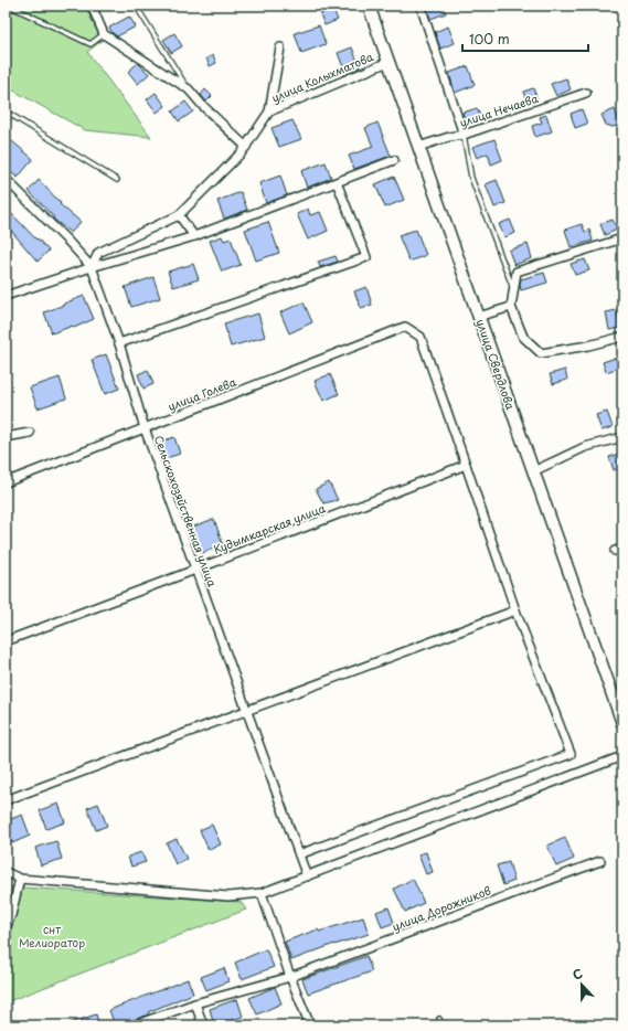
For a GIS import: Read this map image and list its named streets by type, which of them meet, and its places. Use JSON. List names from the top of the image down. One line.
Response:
{"streets":{"main road":["улица Свердлова"],"street":["улица Колыхматова","улица Нечаева","улица Голева","Сельскохозяйственная улица","Кудымкарская улица","улица Дорожников"]},"crossings":[["улица Колыхматова","улица Свердлова"],["улица Колыхматова","Сельскохозяйственная улица"],["улица Нечаева","улица Свердлова"],["улица Голева","Сельскохозяйственная улица"],["улица Голева","Кудымкарская улица"],["Сельскохозяйственная улица","Кудымкарская улица"]],"parks":["снт Мелиоратор"],"scale_bar":"100 m","north":"top"}
